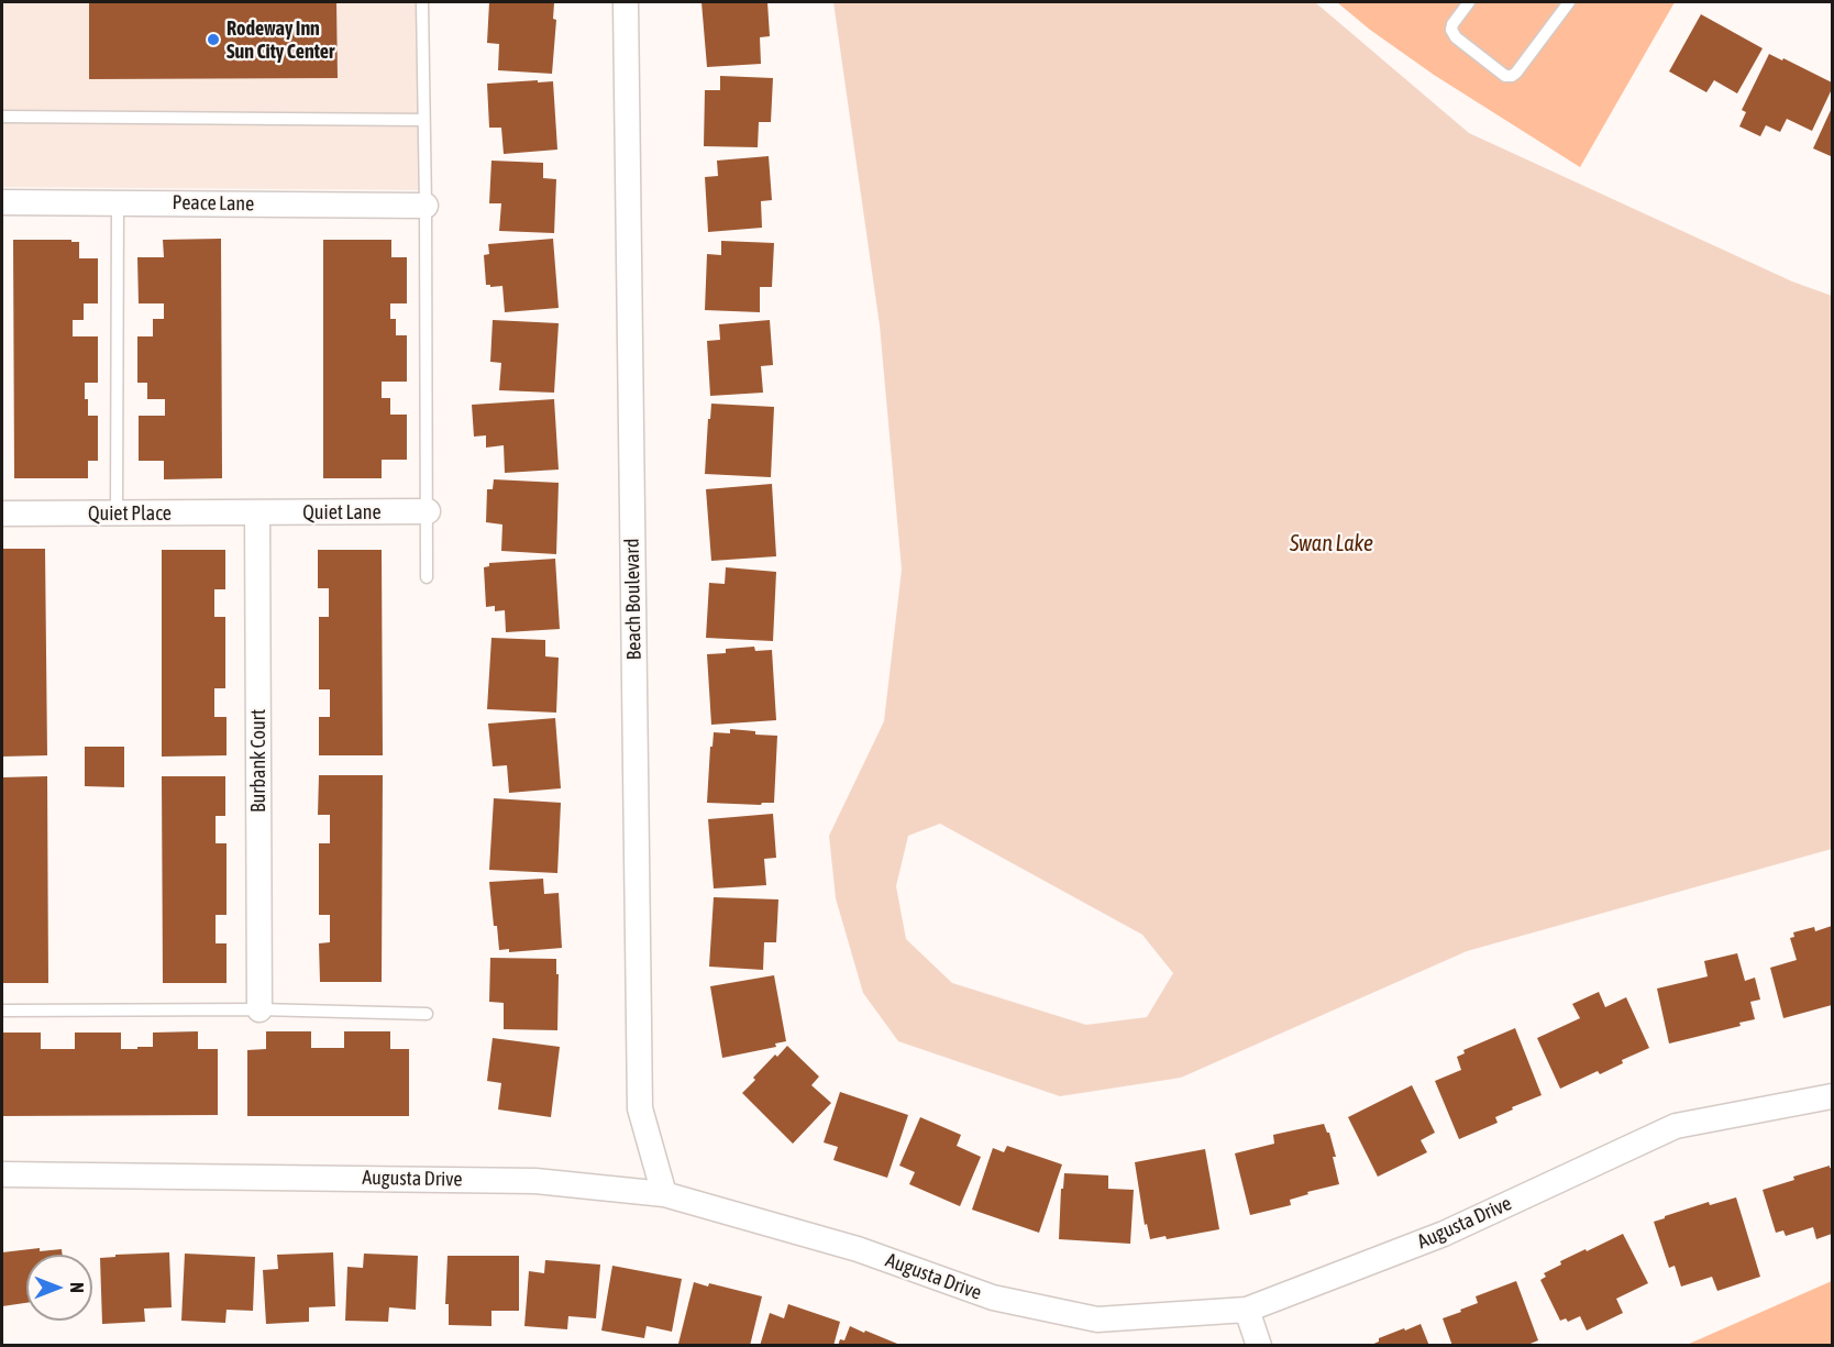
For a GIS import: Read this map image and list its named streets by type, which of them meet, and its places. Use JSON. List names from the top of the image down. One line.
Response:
{"streets":{"street":["Peace Lane","Quiet Lane","Quiet Place","Beach Boulevard","Burbank Court","Augusta Drive"]},"crossings":[["Quiet Lane","Quiet Place"],["Quiet Lane","Burbank Court"],["Quiet Place","Burbank Court"],["Beach Boulevard","Augusta Drive"]],"water":["Swan Lake"],"places":["Rodeway Inn Sun City Center"],"north":"right"}
